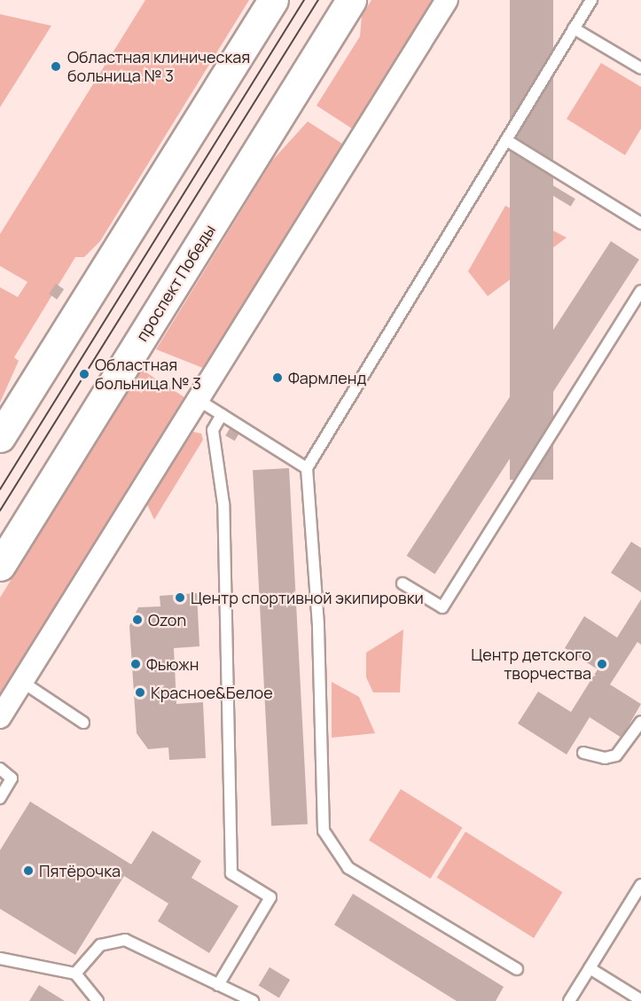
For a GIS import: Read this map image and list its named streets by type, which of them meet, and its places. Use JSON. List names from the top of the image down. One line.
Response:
{"streets":{"main road":["проспект Победы"]},"places":["Областная клиническая больница № 3","Областная больница № 3","Фармленд","Центр спортивной экипировки","Ozon","Фьюжн","Центр детского творчества","Красное&Белое","Пятёрочка"]}
